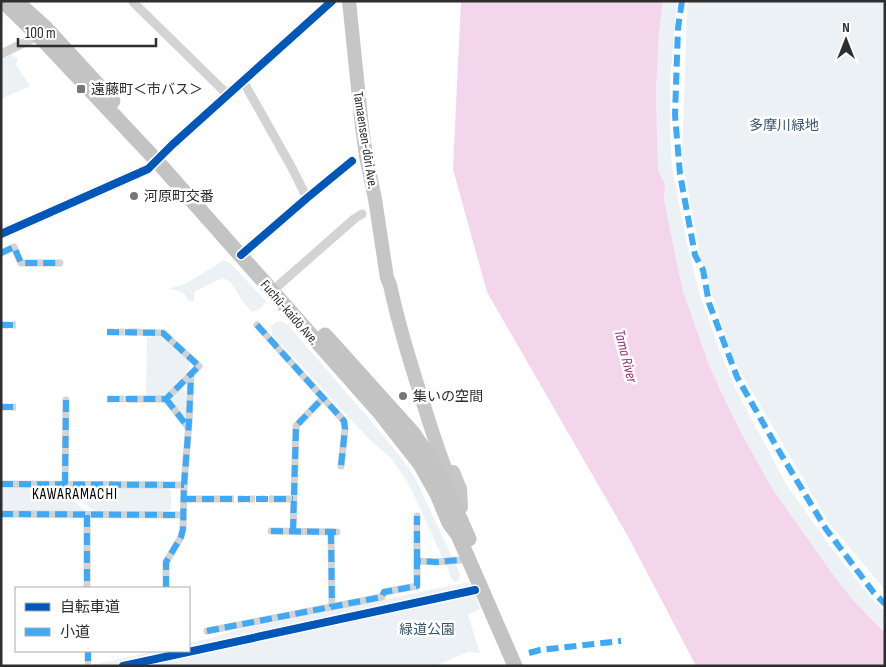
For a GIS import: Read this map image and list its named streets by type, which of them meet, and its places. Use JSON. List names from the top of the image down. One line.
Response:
{"streets":{"highway":["Fuchū-kaidō Ave."],"main road":["Tamaensen-dōri Ave."]},"crossings":[["Tamaensen-dōri Ave.","Fuchū-kaidō Ave."]],"districts":["KAWARAMACHI"],"water":["Tama River"],"parks":["多摩川緑地","緑道公園"],"places":{"transit":["遠藤町＜市バス＞"],"other":["河原町交番","集いの空間"]},"legend":["自転車道","小道"],"scale_bar":"100 m","north":"top"}
